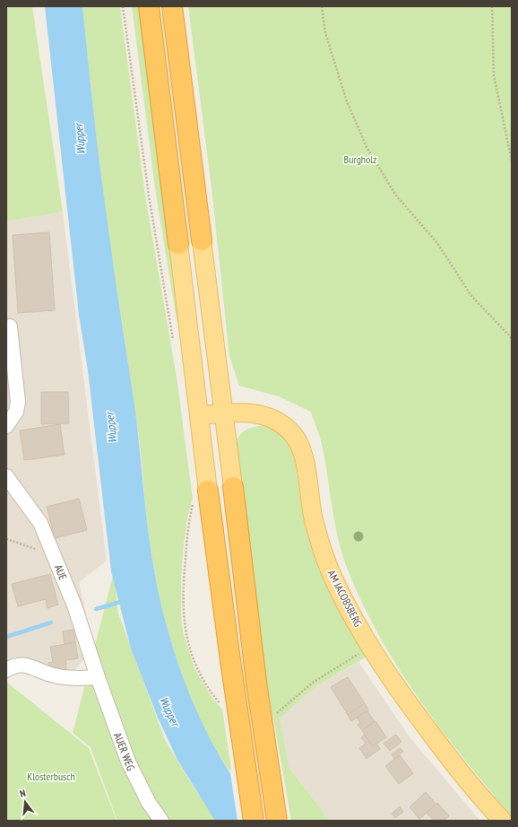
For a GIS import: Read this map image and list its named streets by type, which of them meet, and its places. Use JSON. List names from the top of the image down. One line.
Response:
{"streets":{"main road":["AM JACOBSBERG"],"street":["AUE","AUER WEG"]},"crossings":[["AUE","AUER WEG"]],"water":["Wupper"],"parks":["Burgholz","Klosterbusch"],"north":"top"}
